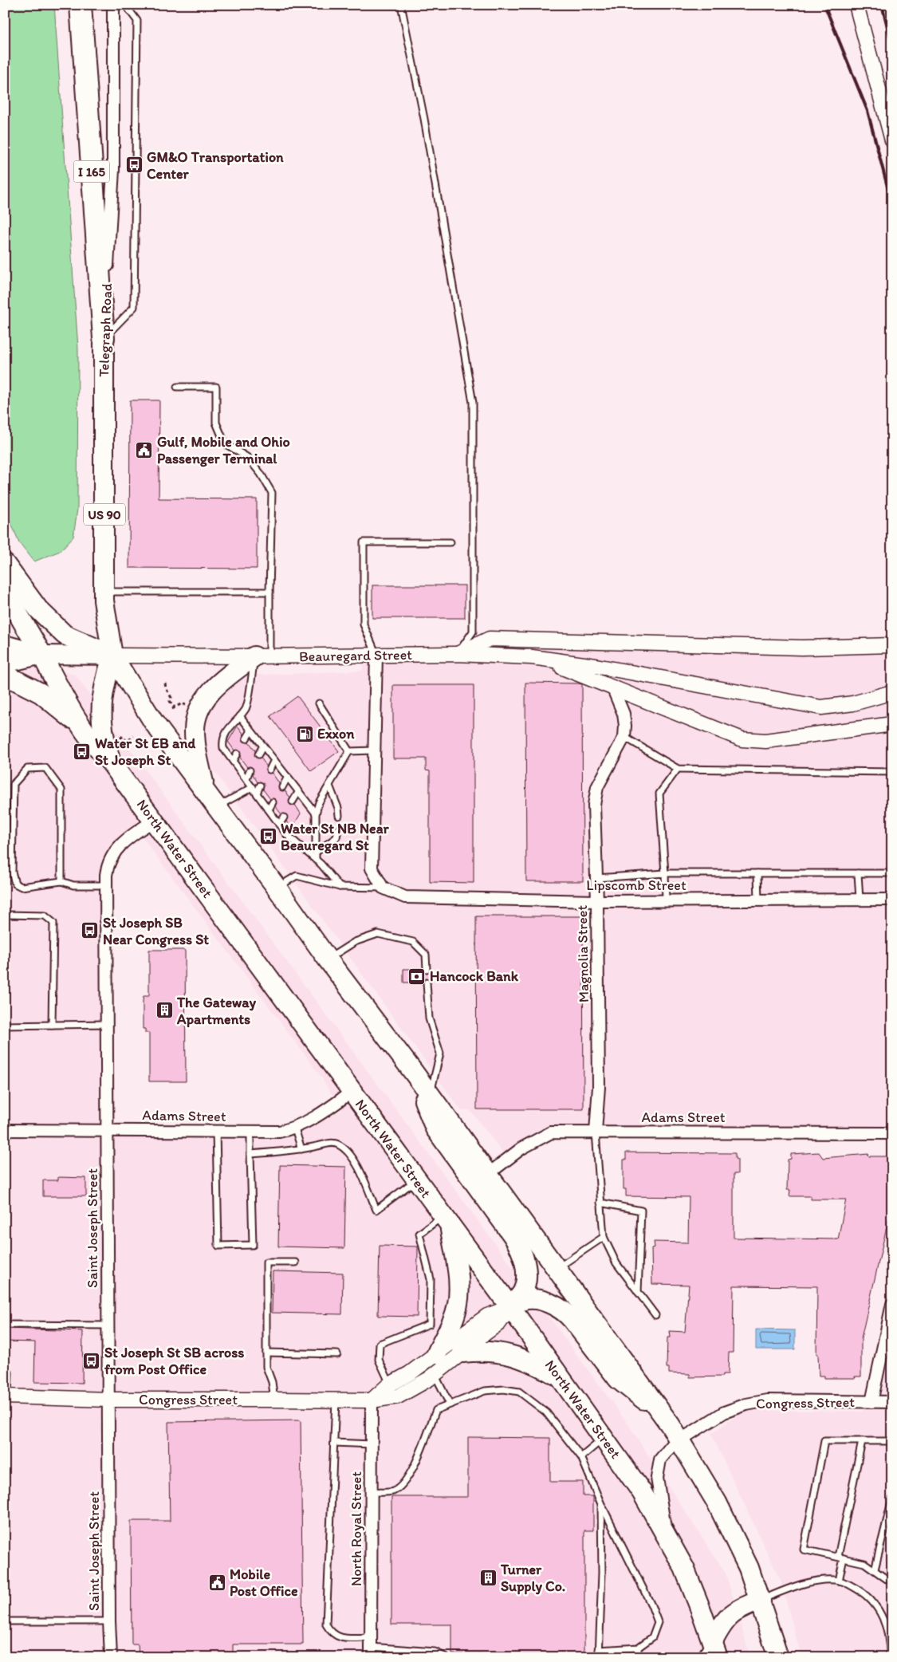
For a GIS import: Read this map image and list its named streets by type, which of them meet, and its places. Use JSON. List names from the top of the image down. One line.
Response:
{"streets":{"highway":["I 165","Telegraph Road","US 90","North Water Street"],"main road":["Beauregard Street"],"street":["Lipscomb Street","Magnolia Street","Adams Street","Saint Joseph Street","Congress Street","North Royal Street"]},"crossings":[["I 165","Telegraph Road"],["Telegraph Road","Beauregard Street"],["Beauregard Street","North Water Street"],["North Water Street","Adams Street"],["North Water Street","Saint Joseph Street"],["North Water Street","Congress Street"],["Lipscomb Street","Magnolia Street"],["Magnolia Street","Adams Street"],["Adams Street","Saint Joseph Street"],["Saint Joseph Street","Congress Street"],["Congress Street","North Royal Street"]],"places":{"bus stop":["GM&O Transportation Center","Water St EB and St Joseph St","Water St NB Near Beauregard St","St Joseph SB Near Congress St","St Joseph St SB across from Post Office"],"public building":["Gulf, Mobile and Ohio Passenger Terminal","Mobile Post Office"],"fuel station":["Exxon"],"bank":["Hancock Bank"],"building":["The Gateway Apartments","Turner Supply Co."]}}
